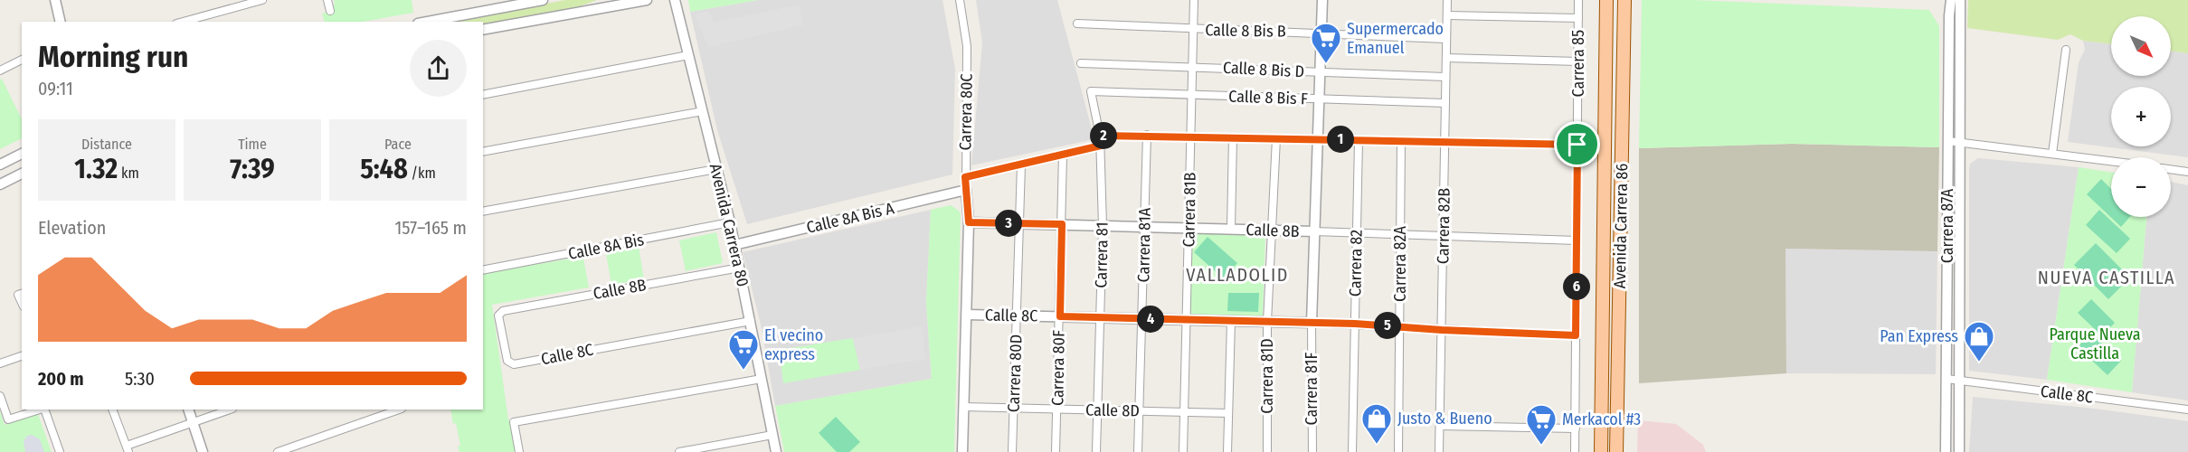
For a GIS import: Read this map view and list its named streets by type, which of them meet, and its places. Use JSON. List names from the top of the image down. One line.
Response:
{"streets":{"main road":["Avenida Carrera 86"],"street":["Calle 8 Bis B","Carrera 85","Calle 8 Bis D","Calle 8 Bis F","Carrera 80C","Carrera 81B","Calle 8A Bis A","Avenida Carrera 80","Carrera 82B","Carrera 87A","Calle 8B","Carrera 81A","Calle 8A Bis","Carrera 81","Carrera 82","Carrera 82A","Calle 8C","Carrera 80F","Carrera 80D","Carrera 81D","Carrera 81F","Calle 8D"]},"crossings":[["Calle 8 Bis B","Carrera 81B"],["Calle 8 Bis B","Carrera 82B"],["Calle 8 Bis B","Carrera 81F"],["Carrera 85","Calle 8B"],["Carrera 85","Calle 8C"],["Calle 8 Bis D","Carrera 81B"],["Calle 8 Bis D","Carrera 82B"],["Calle 8 Bis D","Carrera 81F"],["Calle 8 Bis F","Carrera 81B"],["Calle 8 Bis F","Carrera 82B"],["Calle 8 Bis F","Carrera 81"],["Calle 8 Bis F","Carrera 81F"],["Carrera 80C","Calle 8A Bis A"],["Carrera 80C","Calle 8B"],["Carrera 80C","Calle 8C"],["Carrera 80C","Calle 8D"],["Carrera 81B","Calle 8B"],["Carrera 81B","Calle 8C"],["Carrera 81B","Calle 8D"],["Calle 8A Bis A","Avenida Carrera 80"],["Avenida Carrera 80","Calle 8B"],["Avenida Carrera 80","Calle 8A Bis"],["Avenida Carrera 80","Calle 8C"],["Carrera 82B","Calle 8B"],["Carrera 82B","Calle 8C"],["Carrera 87A","Calle 8C"],["Calle 8B","Carrera 81A"],["Calle 8B","Carrera 81"],["Calle 8B","Carrera 82"],["Calle 8B","Carrera 82A"],["Calle 8B","Calle 8C"],["Calle 8B","Carrera 80F"],["Calle 8B","Carrera 80D"],["Calle 8B","Carrera 81D"],["Calle 8B","Carrera 81F"],["Carrera 81A","Calle 8C"],["Carrera 81A","Calle 8D"],["Carrera 81","Calle 8C"],["Carrera 81","Calle 8D"],["Carrera 82","Calle 8C"],["Carrera 82A","Calle 8C"],["Calle 8C","Carrera 80F"],["Calle 8C","Carrera 80D"],["Calle 8C","Carrera 81D"],["Calle 8C","Carrera 81F"],["Carrera 80F","Calle 8D"],["Carrera 80D","Calle 8D"]],"districts":["VALLADOLID","NUEVA CASTILLA"],"parks":["Parque Nueva Castilla"],"places":{"supermarket":["Supermercado Emanuel","El vecino express","Merkacol #3"],"shop":["Pan Express","Justo & Bueno"]},"north":"bottom right","page":{"map_buttons":["+","−"],"heading":["Morning run","09:11"],"stats":[["Distance","1.32 km"],["Time","7:39"],["Pace","5:48 /km"]],"pins":["2","1","3","6","4","5"],"chart":["Elevation","157–165 m"],"list":[{"name":"200 m","note":"5:30"}]}}
